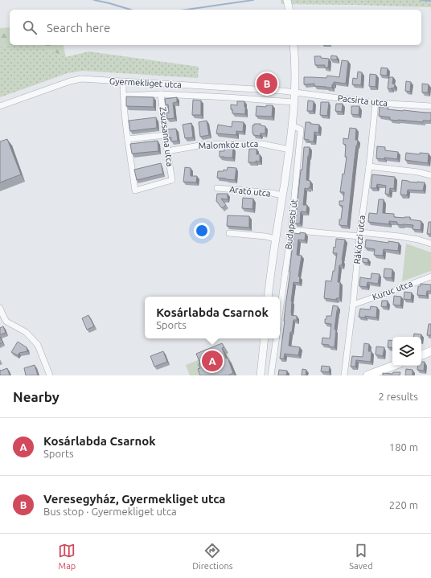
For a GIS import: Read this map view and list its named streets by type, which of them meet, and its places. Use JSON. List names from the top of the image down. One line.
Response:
{"streets":{"street":["Gyermekliget utca","Pacsirta utca","Zsuzsanna utca","Malomköz utca","Arató utca","Budapesti út","Rákóczi utca","Kuruc utca"]},"crossings":[["Gyermekliget utca","Pacsirta utca"],["Gyermekliget utca","Zsuzsanna utca"],["Gyermekliget utca","Budapesti út"],["Pacsirta utca","Budapesti út"],["Pacsirta utca","Rákóczi utca"],["Zsuzsanna utca","Malomköz utca"],["Malomköz utca","Budapesti út"],["Arató utca","Budapesti út"],["Rákóczi utca","Kuruc utca"]],"page":{"search":"Search here","pins":["B","A"],"popup":["Kosárlabda Csarnok","Sports"],"heading":["Nearby","2 results"],"list":[{"mark":"A","name":"Kosárlabda Csarnok","note":"Sports","value":"180 m"},{"mark":"B","name":"Veresegyház, Gyermekliget utca","note":"Bus stop · Gyermekliget utca","value":"220 m"}],"nav":["Map","Directions","Saved"]}}
